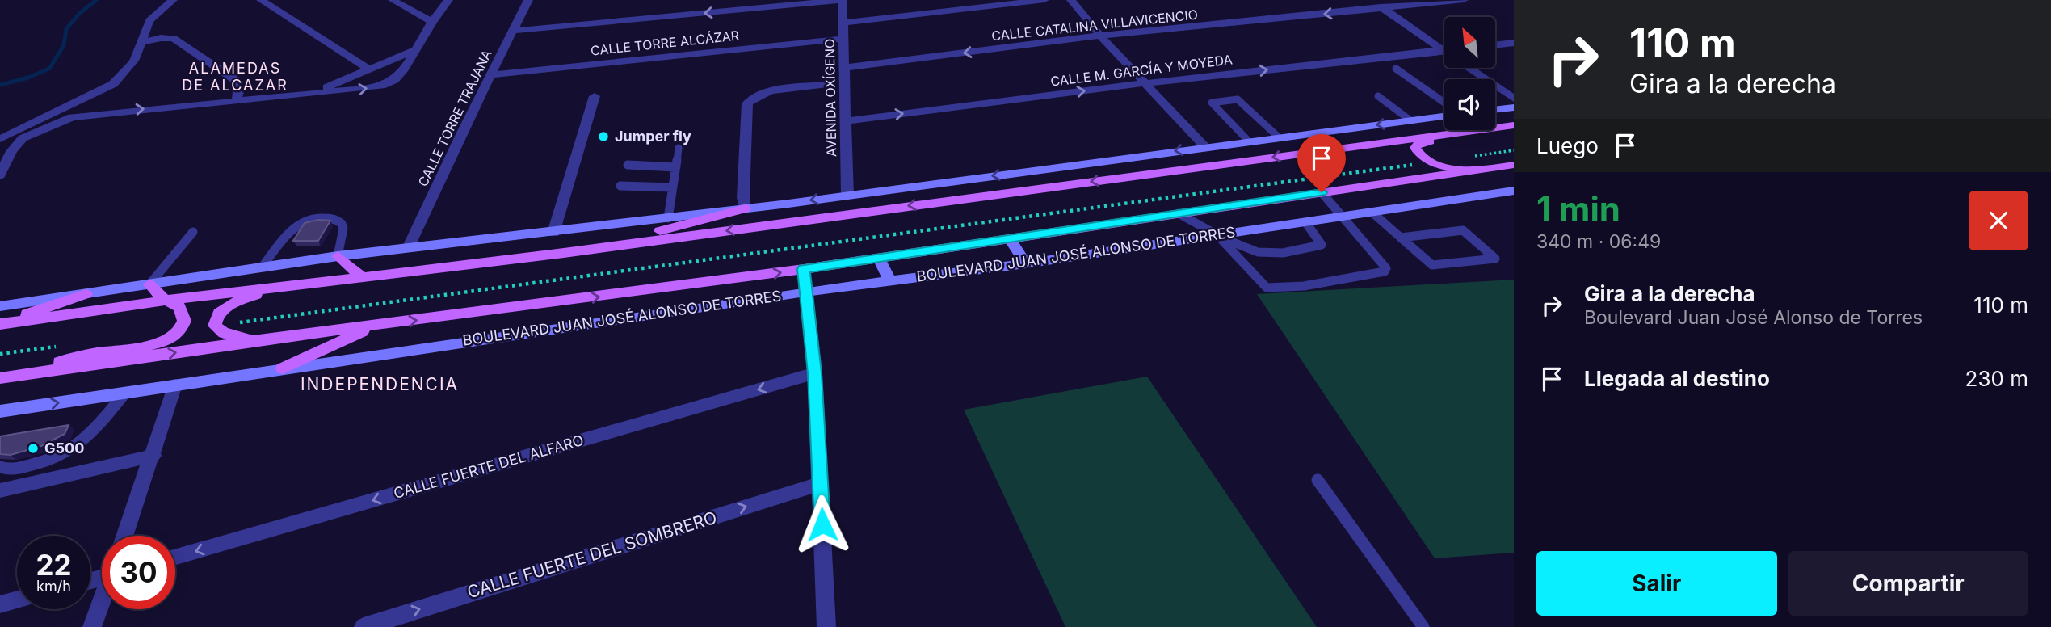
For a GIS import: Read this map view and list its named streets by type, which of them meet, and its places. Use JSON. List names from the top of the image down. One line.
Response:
{"streets":{"main road":["BOULEVARD JUAN JOSÉ ALONSO DE TORRES"],"street":["CALLE CATALINA VILLAVICENCIO","CALLE TORRE ALCÁZAR","CALLE M. GARCÍA Y MOYEDA","AVENIDA OXÍGENO","CALLE TORRE TRAJANA","CALLE FUERTE DEL ALFARO","CALLE FUERTE DEL SOMBRERO"]},"crossings":[["CALLE CATALINA VILLAVICENCIO","AVENIDA OXÍGENO"],["CALLE TORRE ALCÁZAR","AVENIDA OXÍGENO"],["CALLE TORRE ALCÁZAR","CALLE TORRE TRAJANA"],["CALLE M. GARCÍA Y MOYEDA","AVENIDA OXÍGENO"]],"one_way":["CALLE FUERTE DEL ALFARO","CALLE FUERTE DEL SOMBRERO"],"districts":["ALAMEDAS DE ALCAZAR","INDEPENDENCIA"],"places":["Jumper fly","G500"],"north":"top left","page":{"turn":["110 m","Gira a la derecha"],"then":"Luego","heading":["1 min","340 m · 06:49"],"list":[{"name":"Gira a la derecha","note":"Boulevard Juan José Alonso de Torres","value":"110 m"},{"name":"Llegada al destino","value":"230 m"}],"speed":"22 km/h","limit":"30","buttons":["Salir","Compartir"]}}
